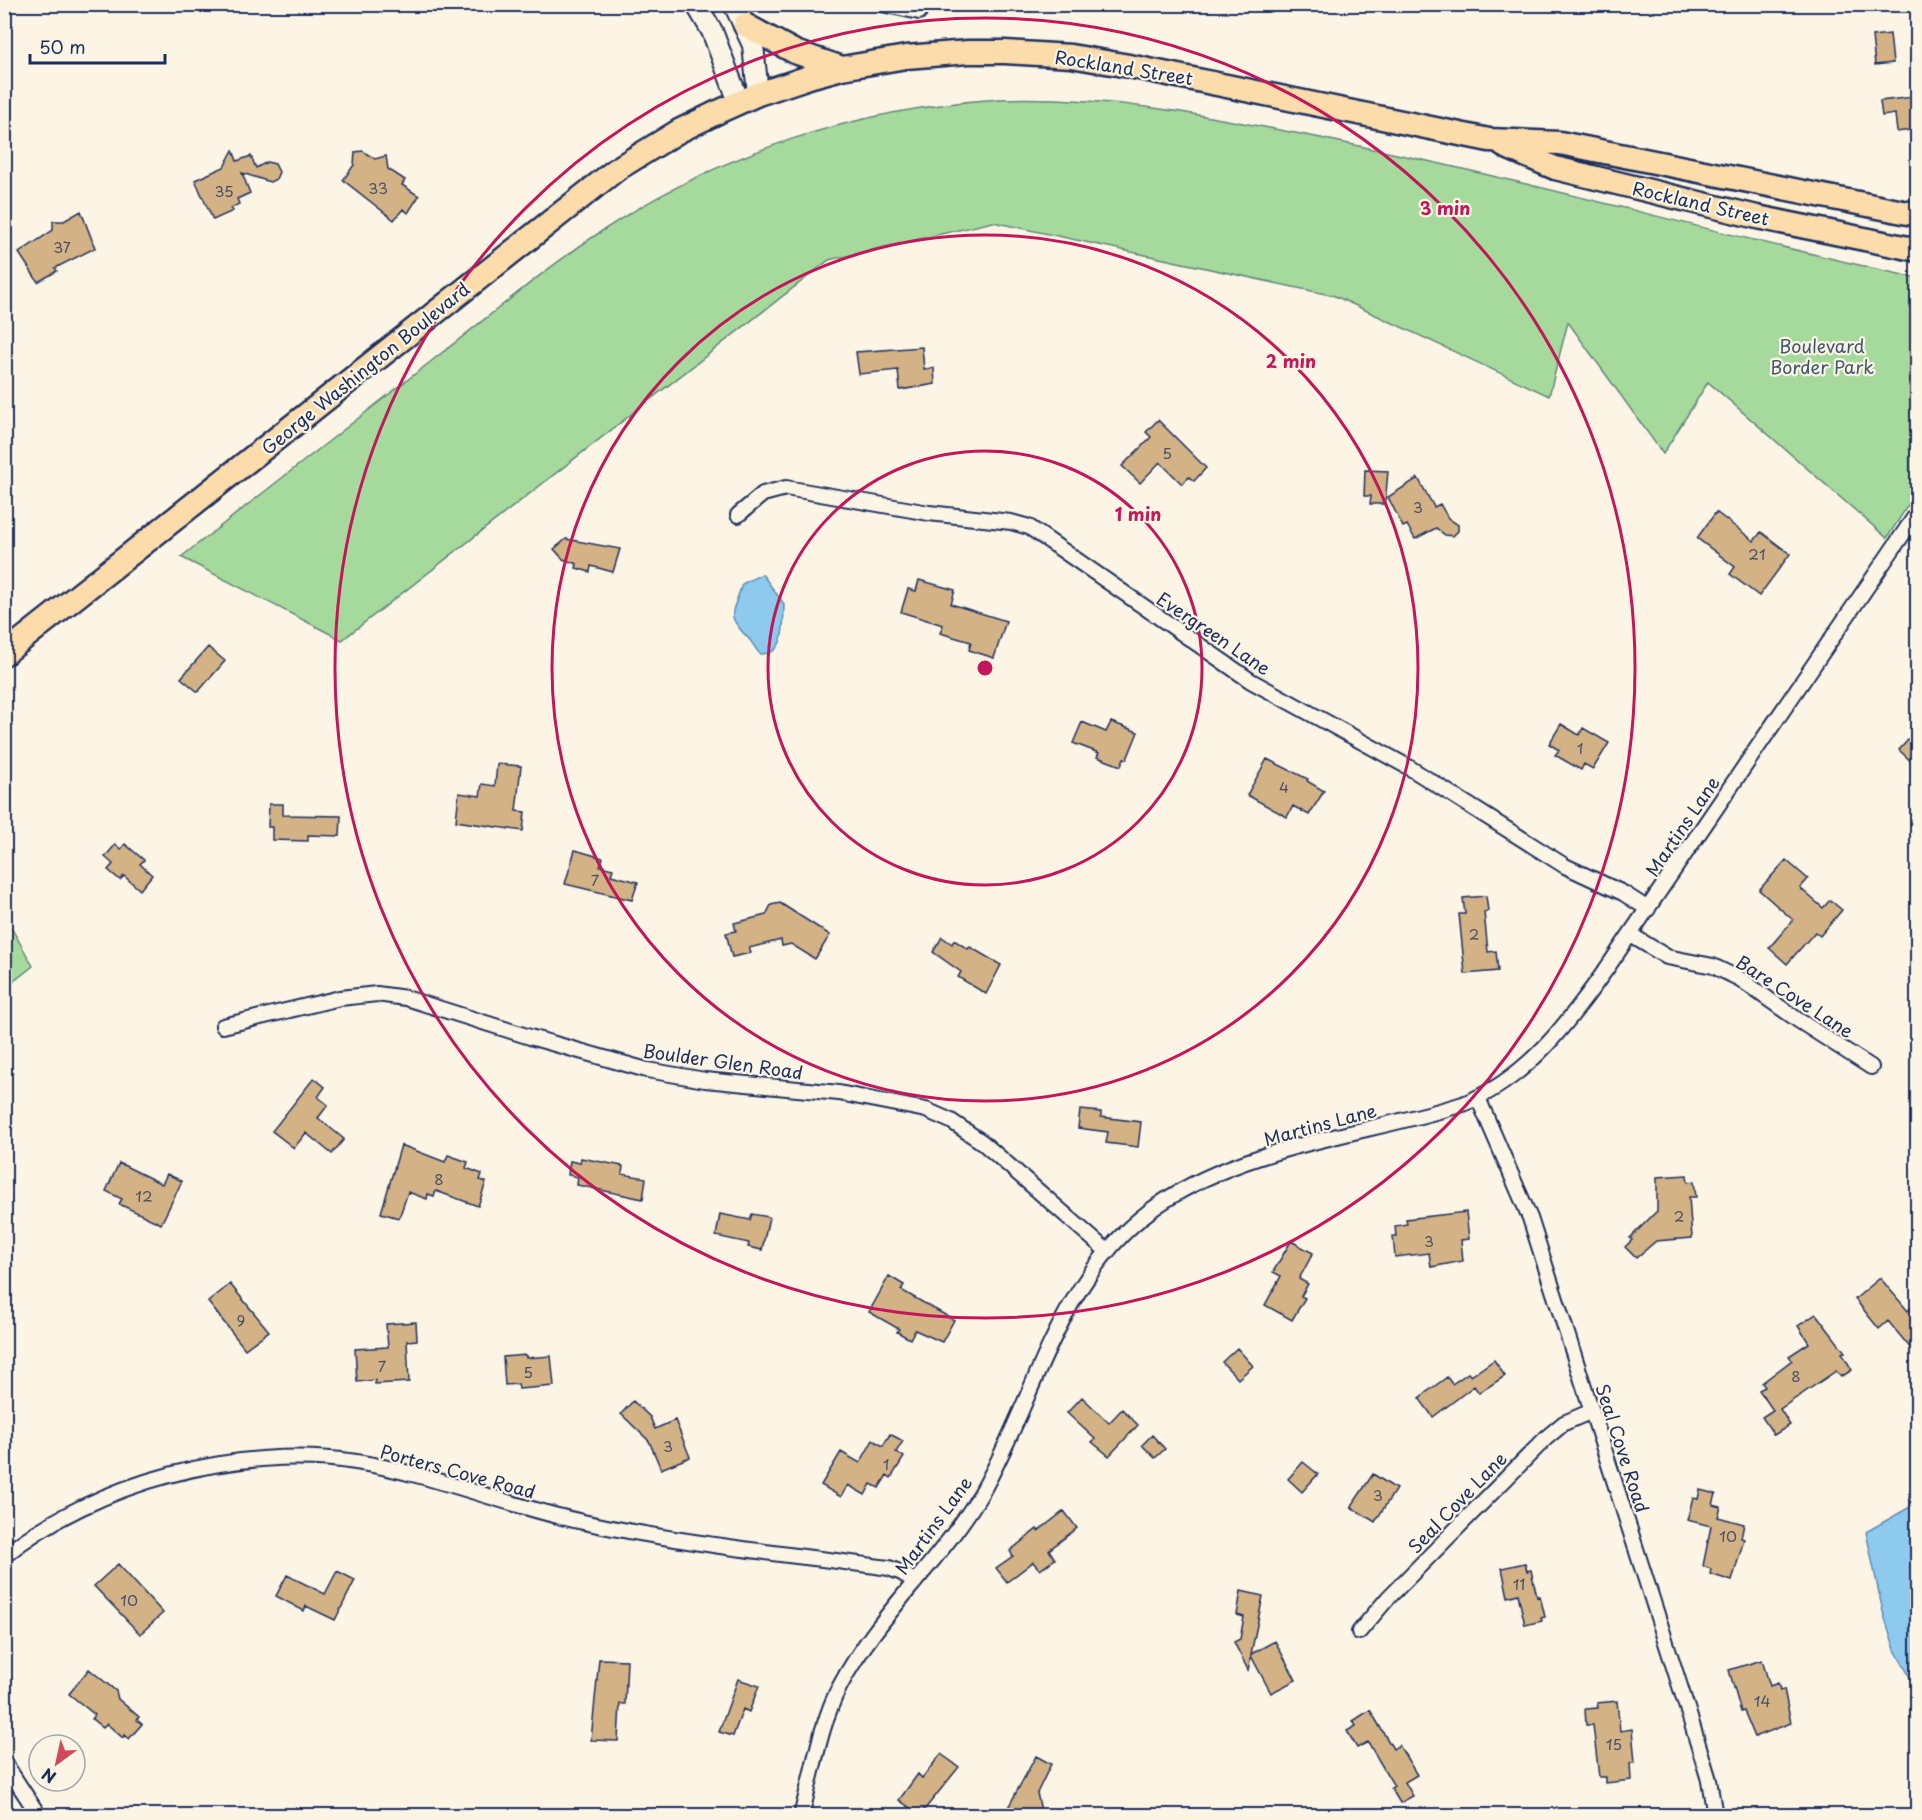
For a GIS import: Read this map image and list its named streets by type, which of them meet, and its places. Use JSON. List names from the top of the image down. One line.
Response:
{"streets":{"main road":["Rockland Street","George Washington Boulevard"],"street":["Evergreen Lane","Martins Lane","Bare Cove Lane","Boulder Glen Road","Seal Cove Road","Porters Cove Road","Seal Cove Lane"]},"crossings":[["Rockland Street","George Washington Boulevard"],["Evergreen Lane","Martins Lane"],["Martins Lane","Bare Cove Lane"],["Martins Lane","Boulder Glen Road"],["Martins Lane","Seal Cove Road"],["Martins Lane","Porters Cove Road"],["Seal Cove Road","Seal Cove Lane"]],"parks":["Boulevard Border Park"],"house_numbers":["33","35","37","5","3","21","1","4","7","2","8","12","2","3","9","7","5","8","3","1","3","10","11","10","14","15"],"scale_bar":"50 m","north":"bottom left","rings":["3 min","2 min","1 min"]}
